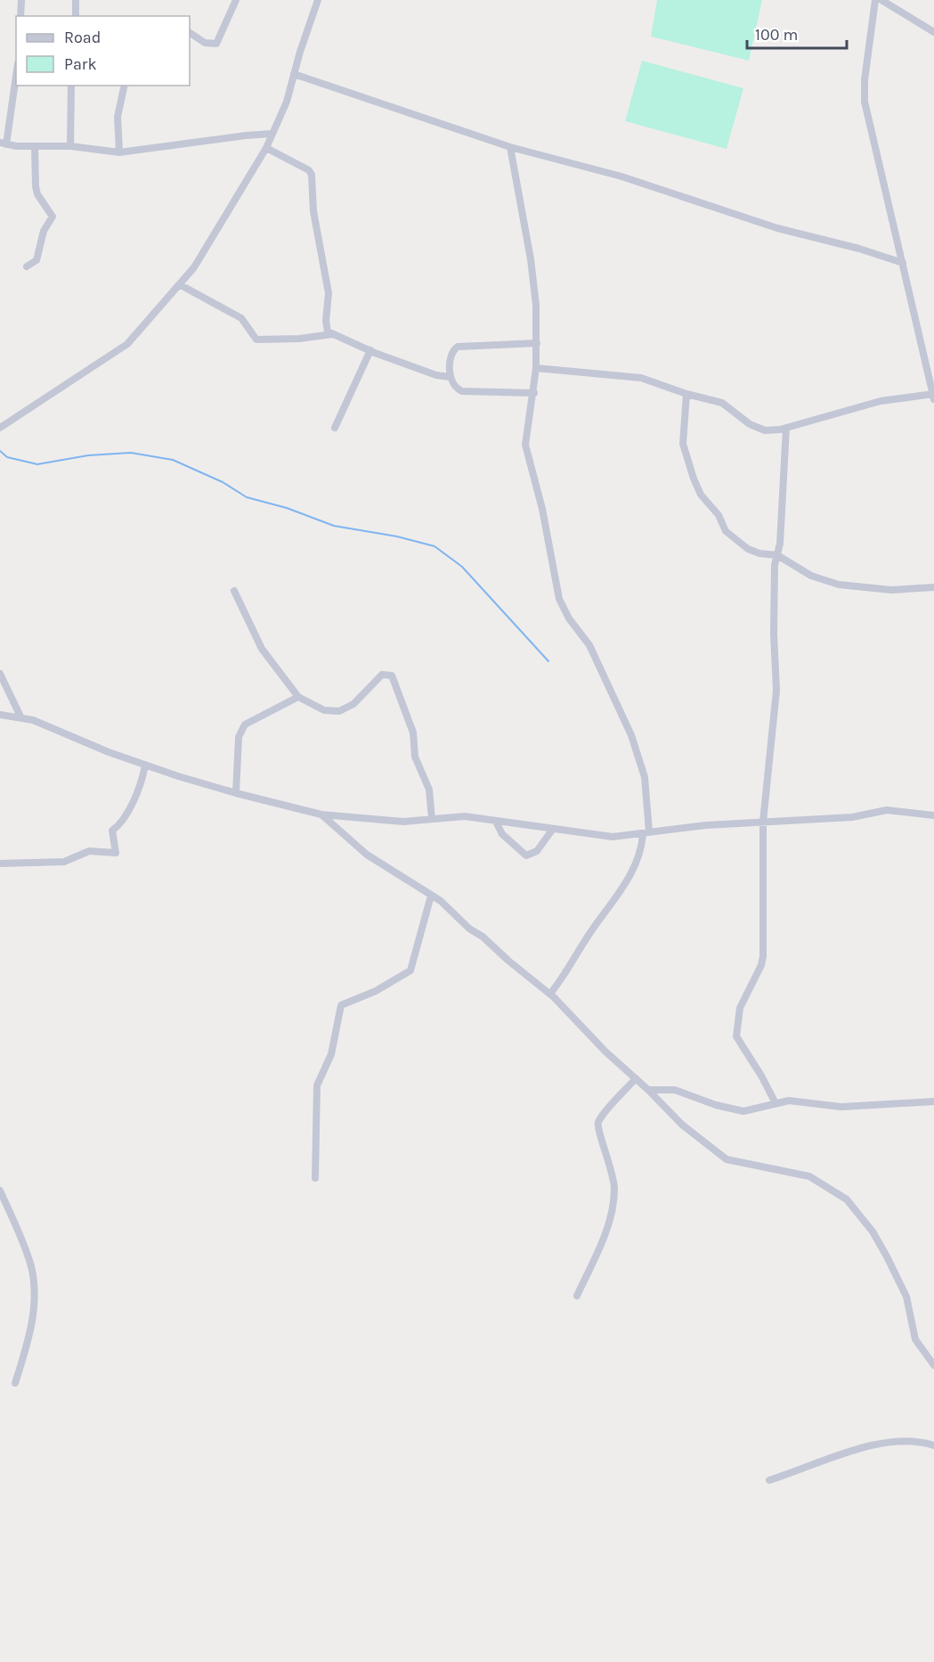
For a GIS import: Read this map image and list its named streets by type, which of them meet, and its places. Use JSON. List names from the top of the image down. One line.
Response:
{"legend":["Road","Park"],"scale_bar":"100 m"}
